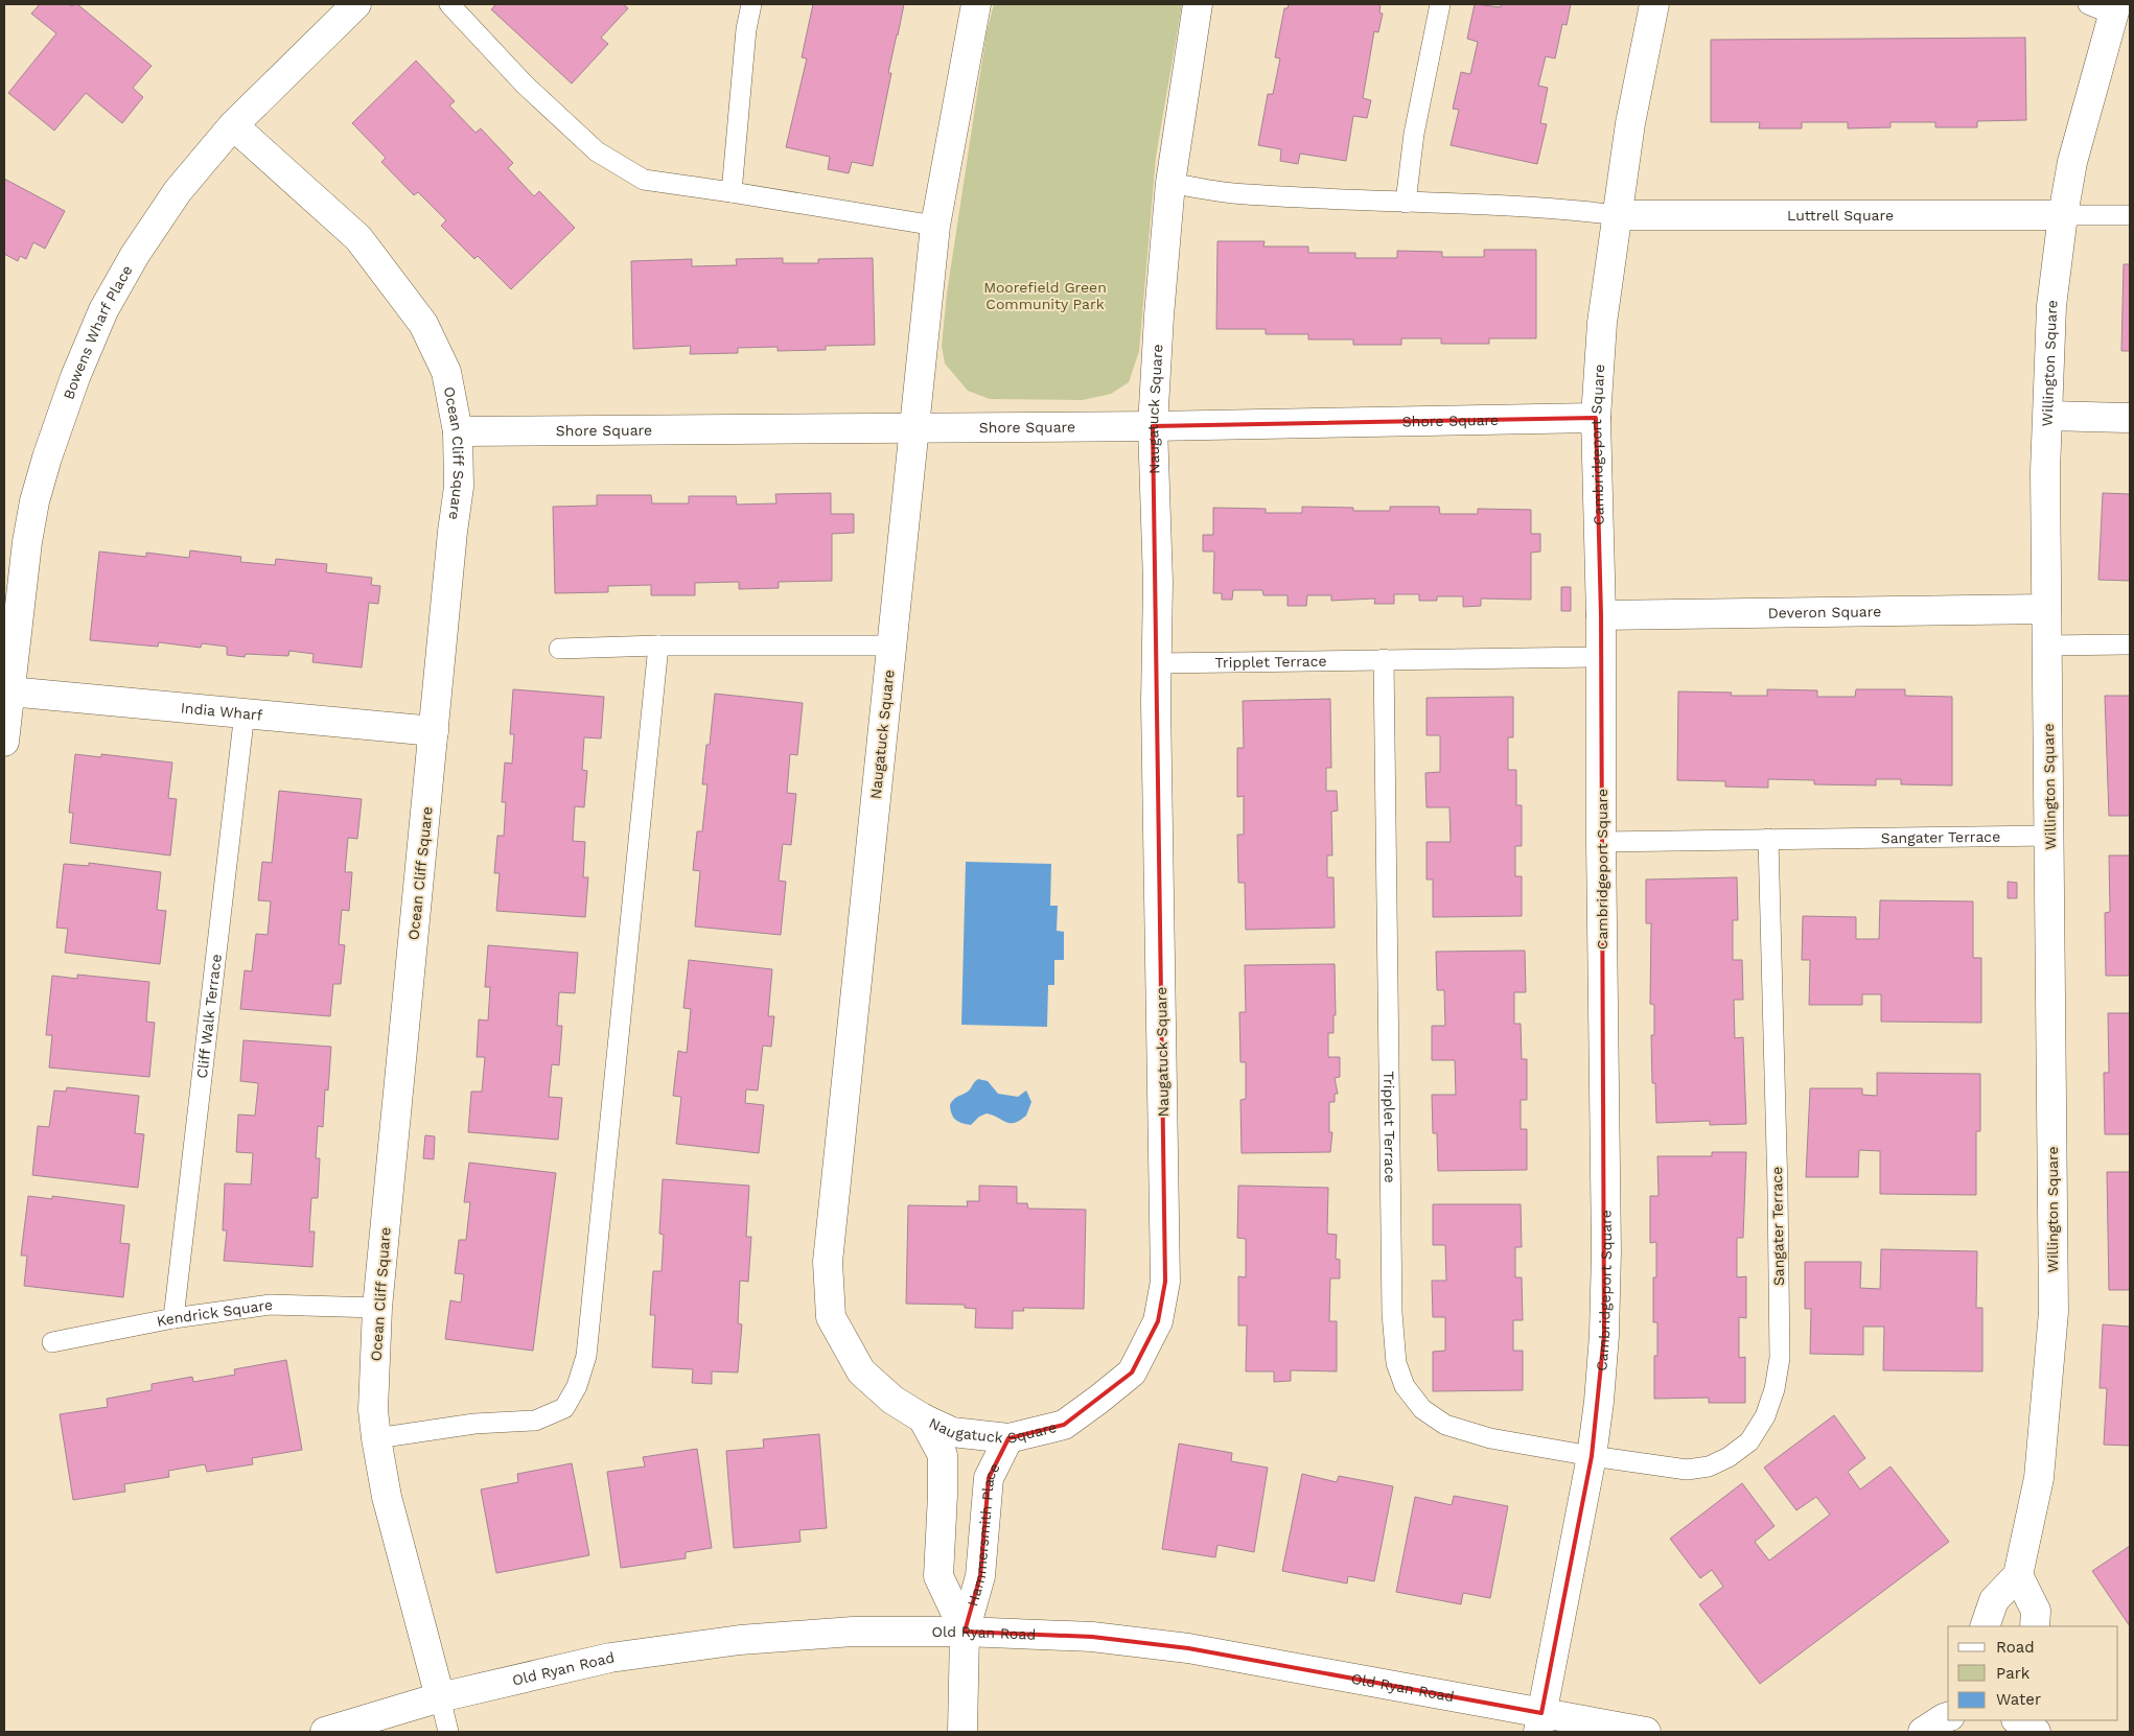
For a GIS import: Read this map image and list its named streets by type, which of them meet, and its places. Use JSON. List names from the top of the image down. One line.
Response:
{"streets":{"street":["Luttrell Square","Bowens Wharf Place","Willington Square","Naugatuck Square","Shore Square","Cambridgeport Square","Ocean Cliff Square","Deveron Square","India Wharf","Hammersmith Place","Old Ryan Road"],"lane":["Tripplet Terrace","Sangater Terrace","Cliff Walk Terrace","Kendrick Square"]},"crossings":[["Luttrell Square","Willington Square"],["Luttrell Square","Cambridgeport Square"],["Bowens Wharf Place","Ocean Cliff Square"],["Bowens Wharf Place","India Wharf"],["Willington Square","Deveron Square"],["Willington Square","Sangater Terrace"],["Naugatuck Square","Shore Square"],["Naugatuck Square","Tripplet Terrace"],["Naugatuck Square","Hammersmith Place"],["Shore Square","Cambridgeport Square"],["Shore Square","Ocean Cliff Square"],["Cambridgeport Square","Deveron Square"],["Cambridgeport Square","Tripplet Terrace"],["Cambridgeport Square","Sangater Terrace"],["Cambridgeport Square","Old Ryan Road"],["Ocean Cliff Square","India Wharf"],["Ocean Cliff Square","Kendrick Square"],["Ocean Cliff Square","Old Ryan Road"],["Tripplet Terrace","Sangater Terrace"],["India Wharf","Cliff Walk Terrace"],["Cliff Walk Terrace","Kendrick Square"],["Hammersmith Place","Old Ryan Road"]],"parks":["Moorefield Green Community Park"],"legend":["Road","Park","Water"]}
